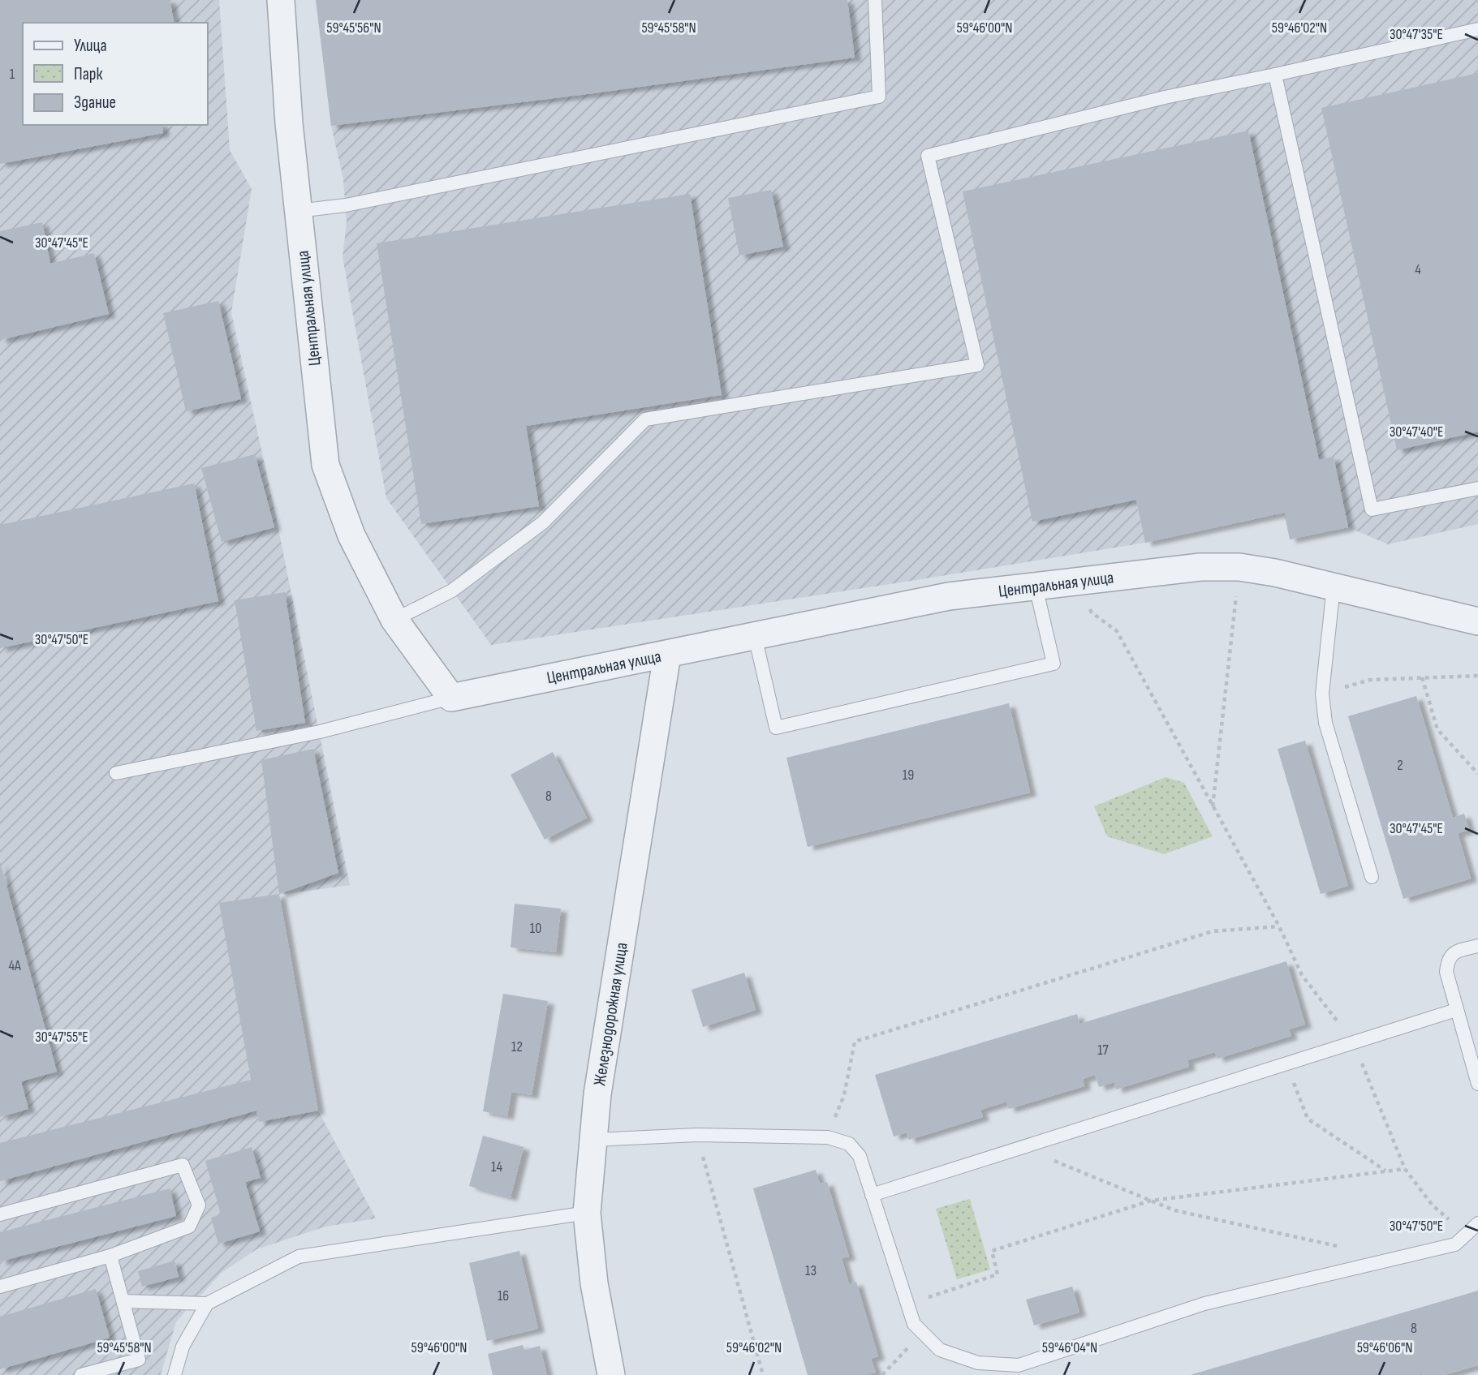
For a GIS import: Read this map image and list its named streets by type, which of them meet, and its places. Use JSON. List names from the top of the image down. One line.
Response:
{"streets":{"street":["Центральная улица","Железнодорожная улица"]},"crossings":[["Центральная улица","Железнодорожная улица"]],"house_numbers":["1","4","2","19","8","10","4А","12","17","14","13","16","8"],"legend":["Улица","Парк","Здание"],"coordinates":["59°45'56\"N","59°45'58\"N","59°46'00\"N","59°46'02\"N","30°47'35\"E","30°47'45\"E","30°47'40\"E","30°47'50\"E","30°47'55\"E","59°46'04\"N","59°46'06\"N"]}
